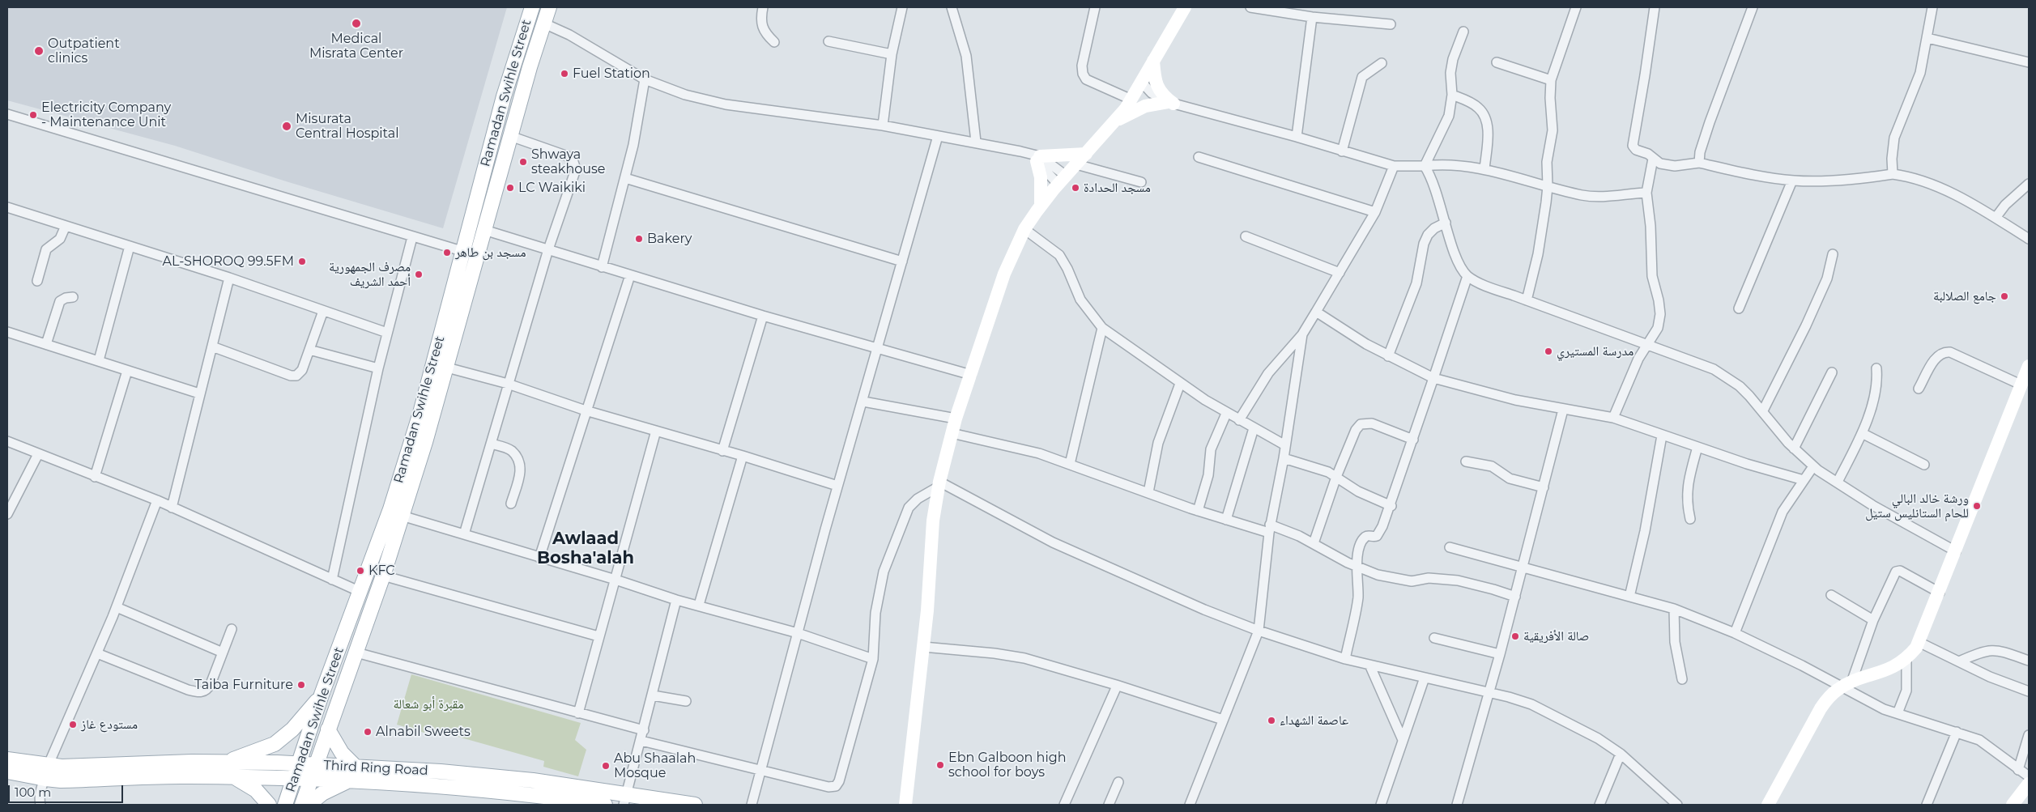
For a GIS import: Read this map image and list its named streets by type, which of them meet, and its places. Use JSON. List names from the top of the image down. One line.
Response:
{"streets":{"main road":["Ramadan Swihle Street","Third Ring Road"]},"crossings":[["Ramadan Swihle Street","Third Ring Road"]],"districts":["Awlaad Bosha'alah"],"parks":["مقبرة أبو شعالة"],"places":["Medical Misrata Center","Outpatient clinics","Fuel Station","Electricity Company - Maintenance Unit","Misurata Central Hospital","Shwaya steakhouse","LC Waikiki","مسجد الحدادة","Bakery","مسجد بن طاهر","AL-SHOROQ 99.5FM","مصرف الجمهورية أحمد الشريف","جامع الصلالبة","مدرسة المستيري","ورشة خالد البالي للحام الستانليس ستيل","KFC","صالة الأفريقية","Taiba Furniture","عاصمة الشهداء","مستودع غاز","Alnabil Sweets","Ebn Galboon high school for boys","Abu Shaalah Mosque"],"scale_bar":"100 m"}
